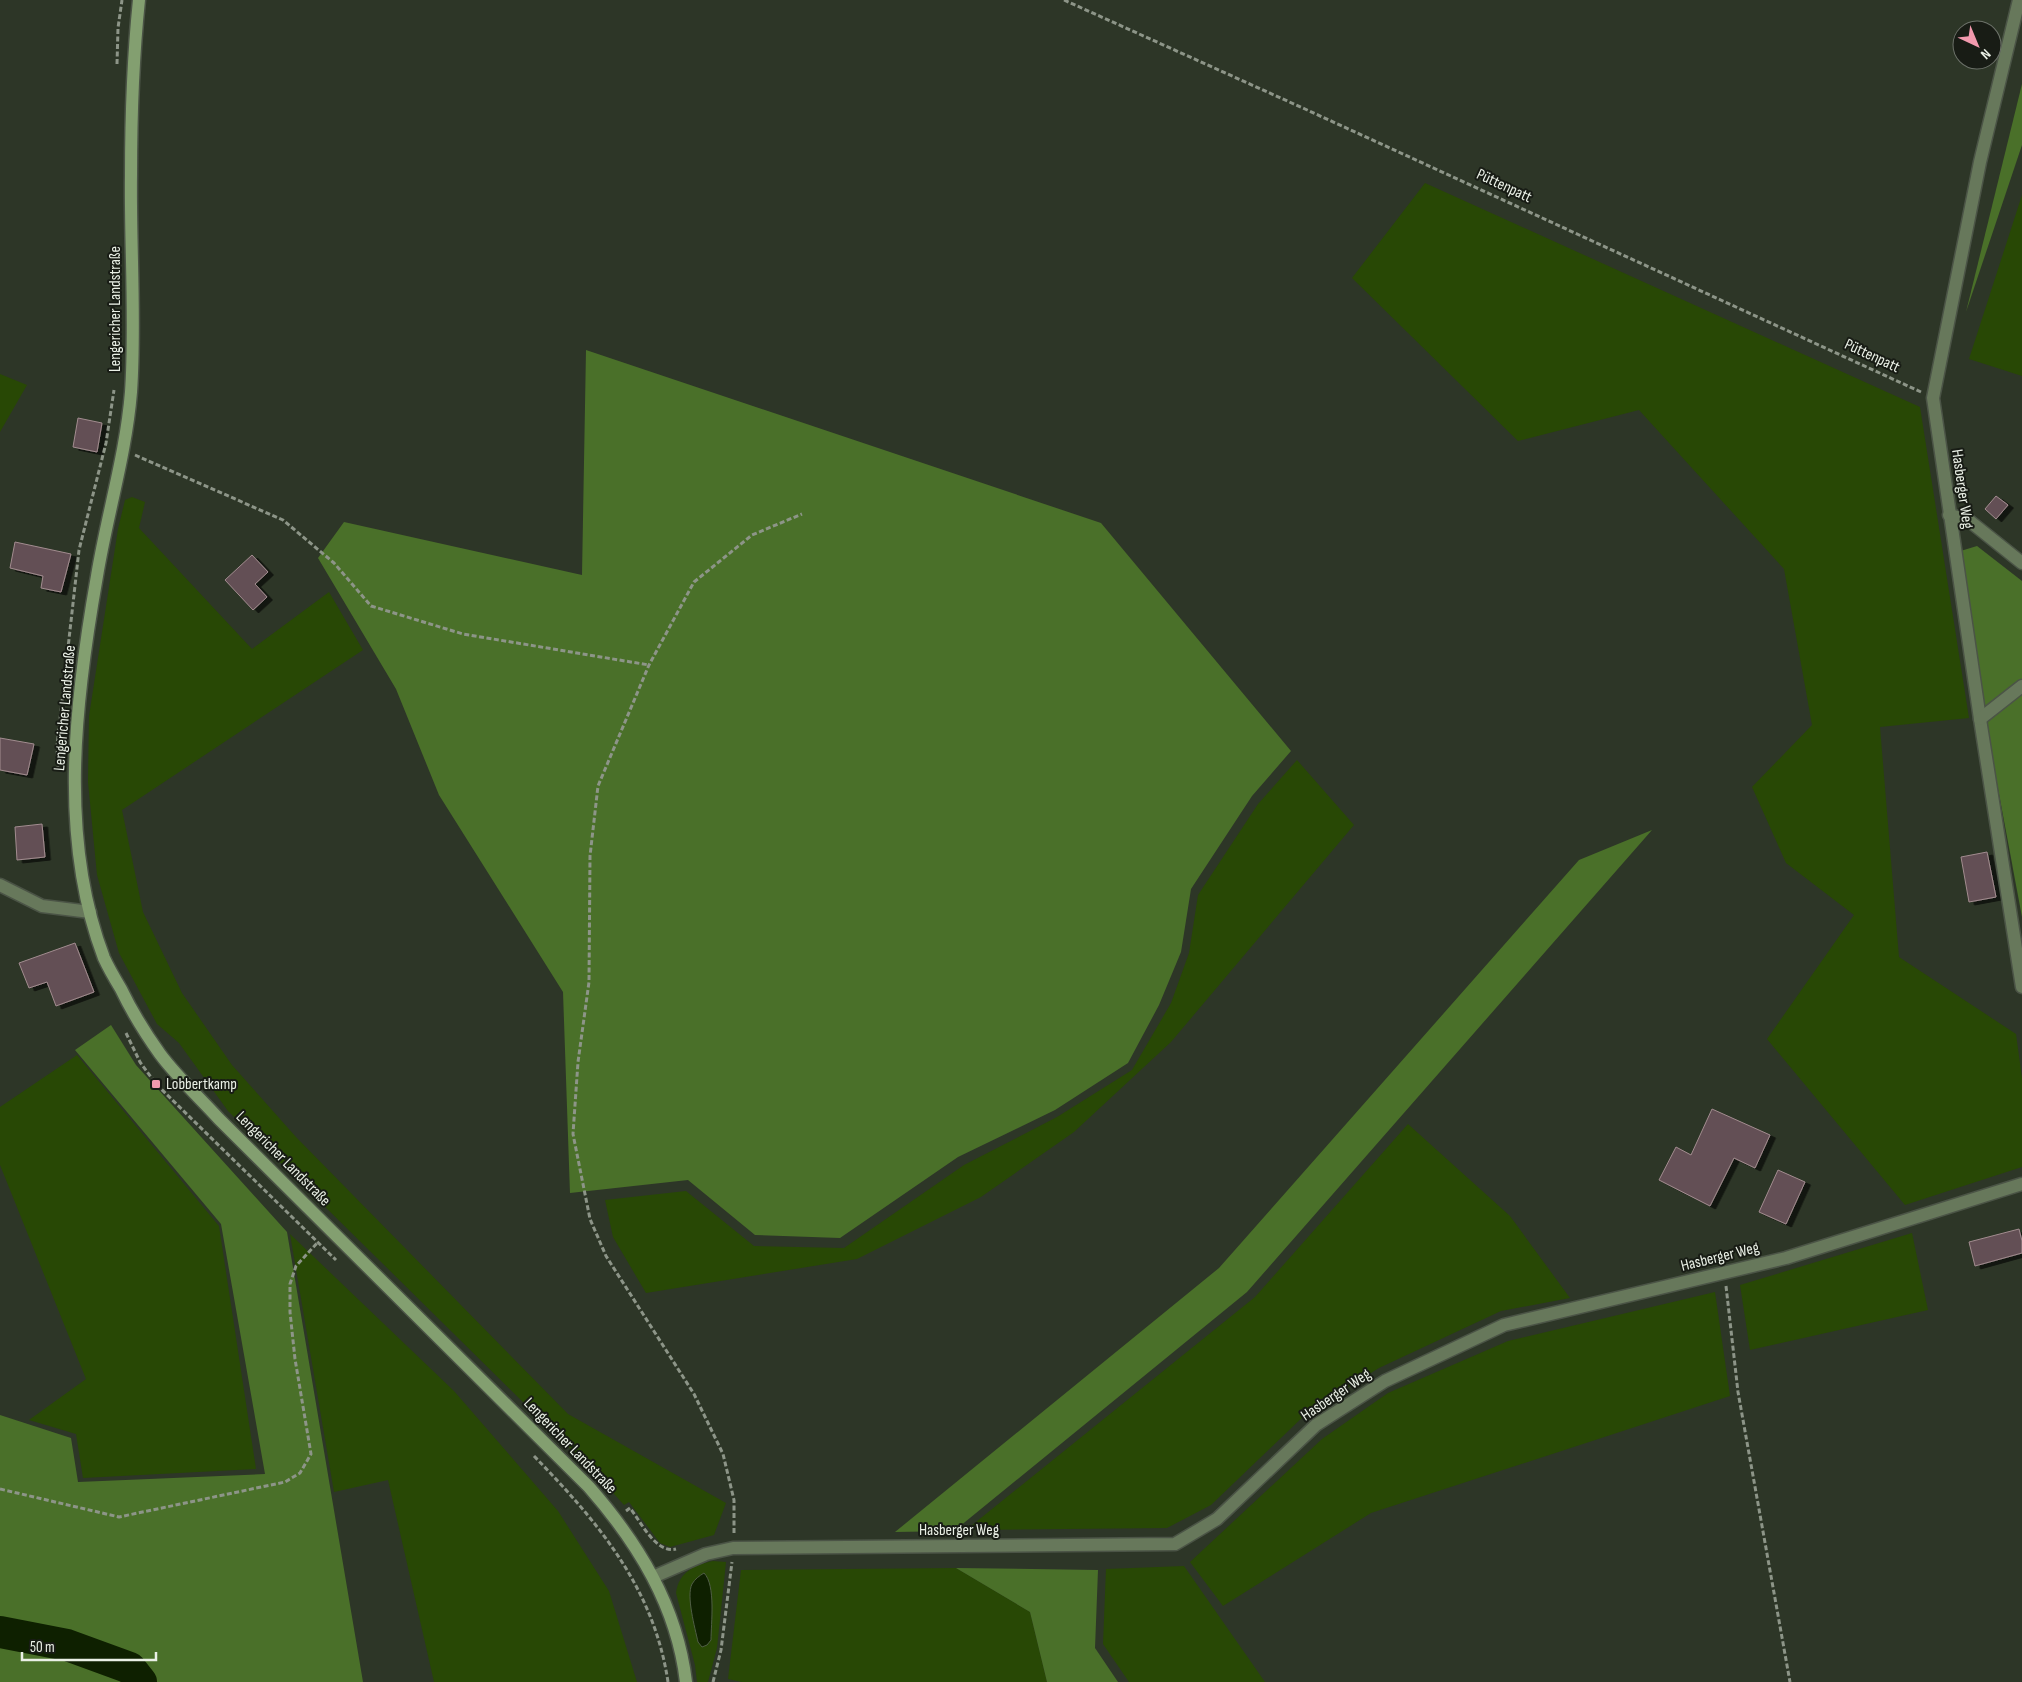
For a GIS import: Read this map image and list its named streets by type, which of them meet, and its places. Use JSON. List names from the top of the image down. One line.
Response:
{"streets":{"main road":["Lengericher Landstraße"],"street":["Hasberger Weg"],"path":["Püttenpatt"]},"crossings":[["Püttenpatt","Hasberger Weg"],["Lengericher Landstraße","Hasberger Weg"]],"places":{"transit":["Lobbertkamp"]},"scale_bar":"50 m","north":"bottom right"}
